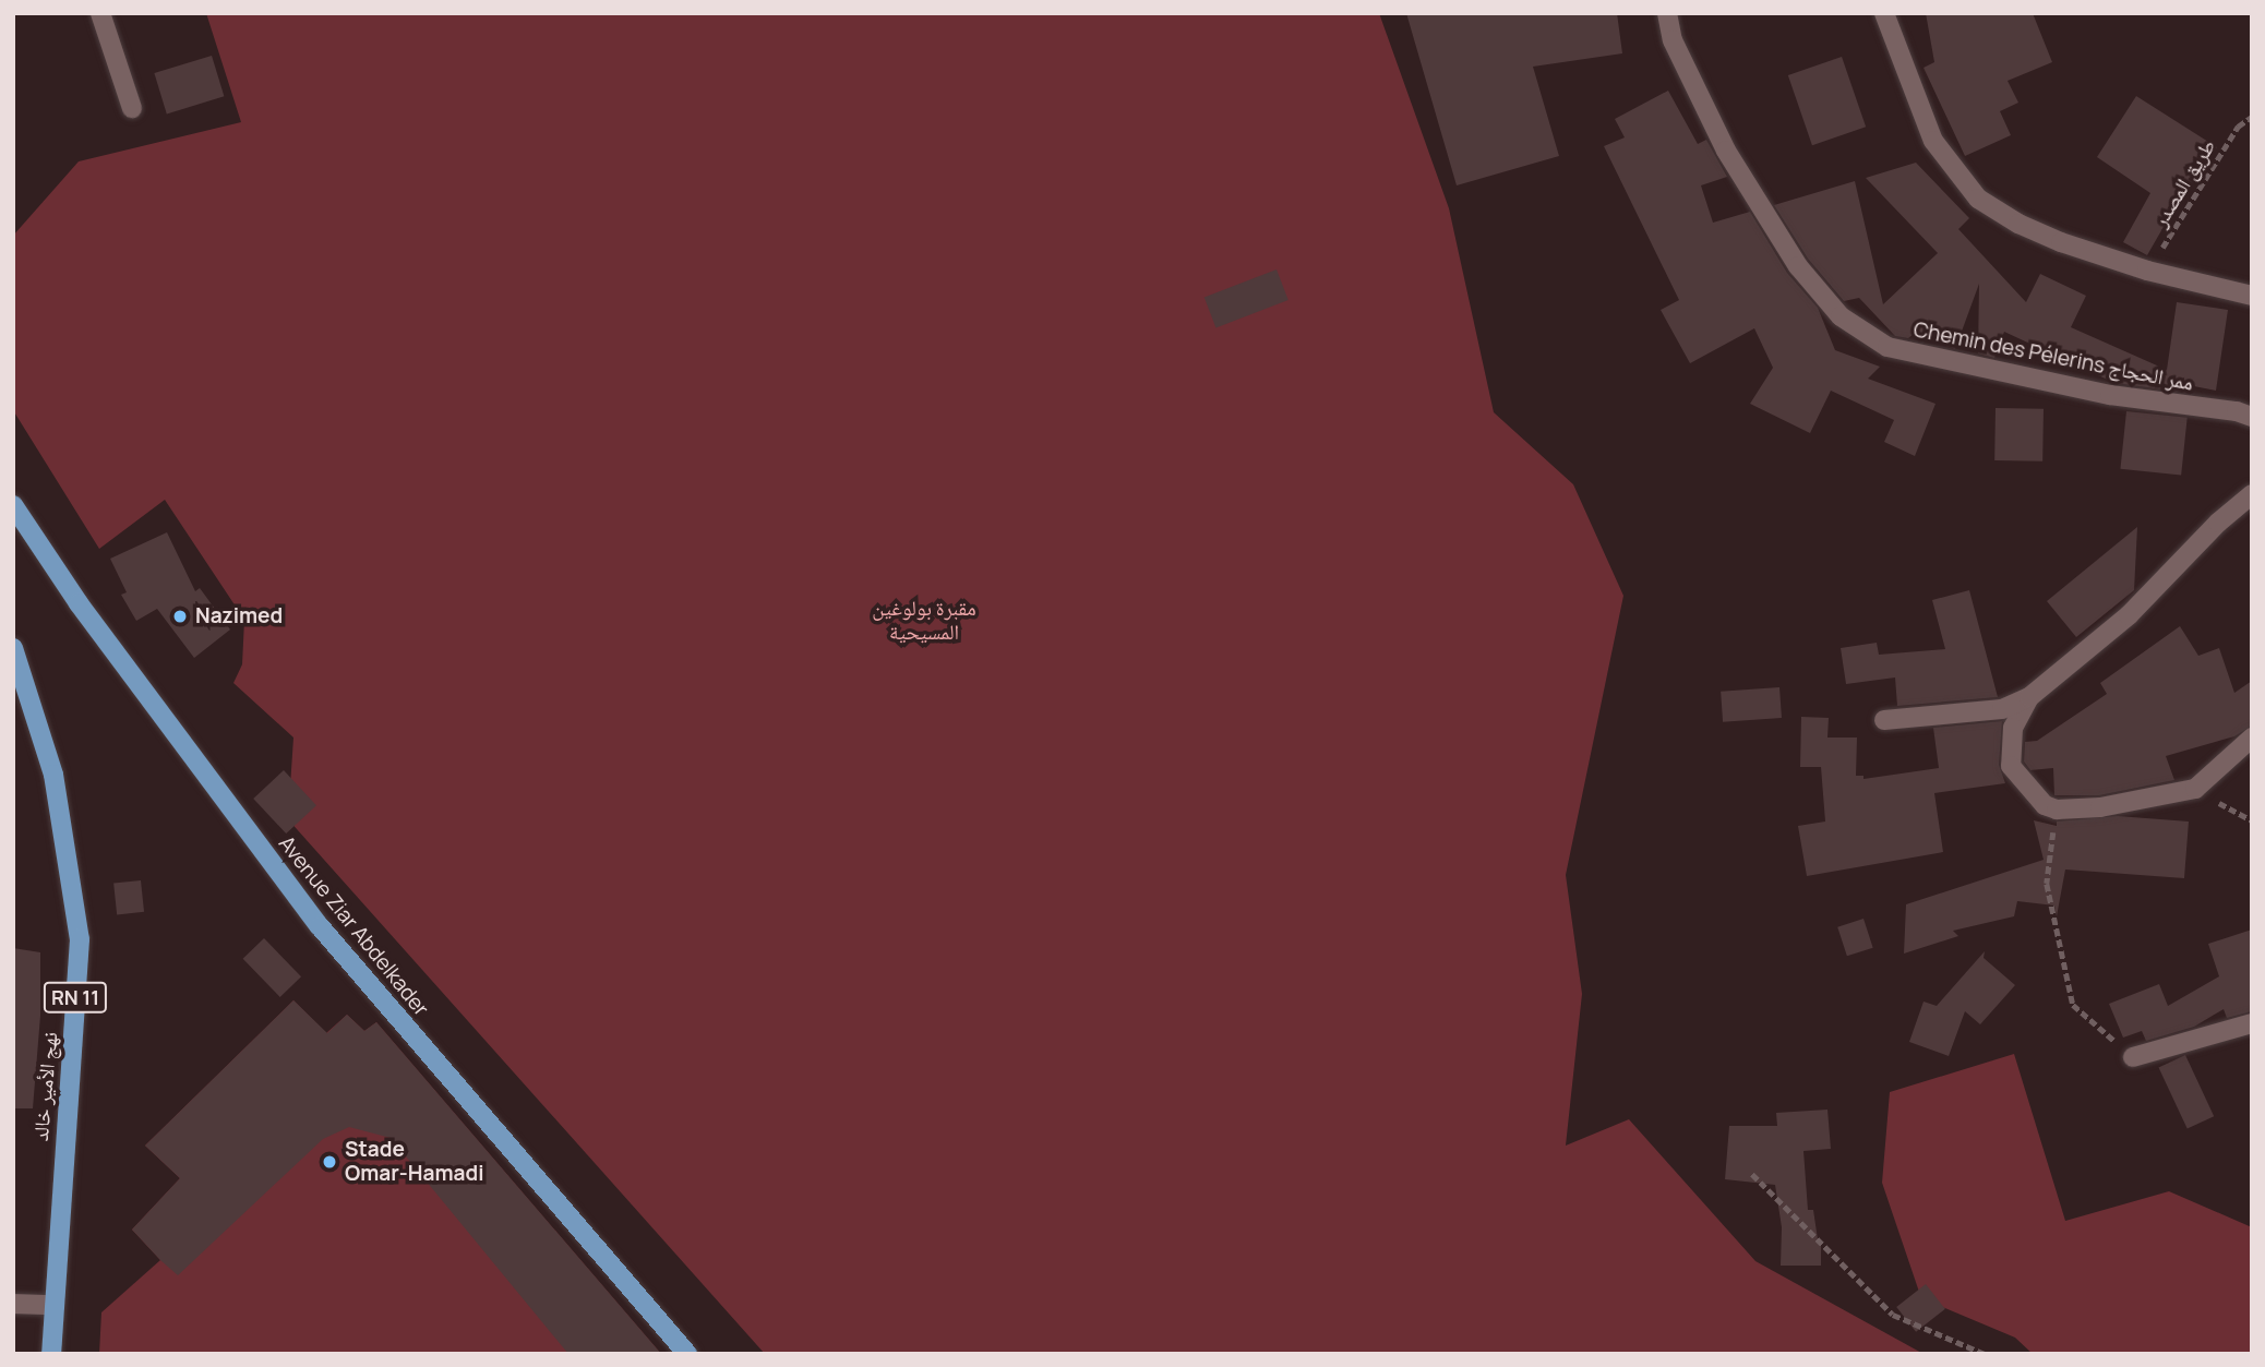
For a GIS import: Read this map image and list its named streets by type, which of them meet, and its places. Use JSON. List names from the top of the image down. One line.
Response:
{"streets":{"main road":["Avenue Ziar Abdelkader","RN 11","نهج الأمير خالد"],"street":["Chemin des Pélerins ممر الحجاج"],"path":["طريق المصدر"]},"parks":["مقبرة بولوغين المسيحية"],"places":["Nazimed","Stade Omar-Hamadi"]}
